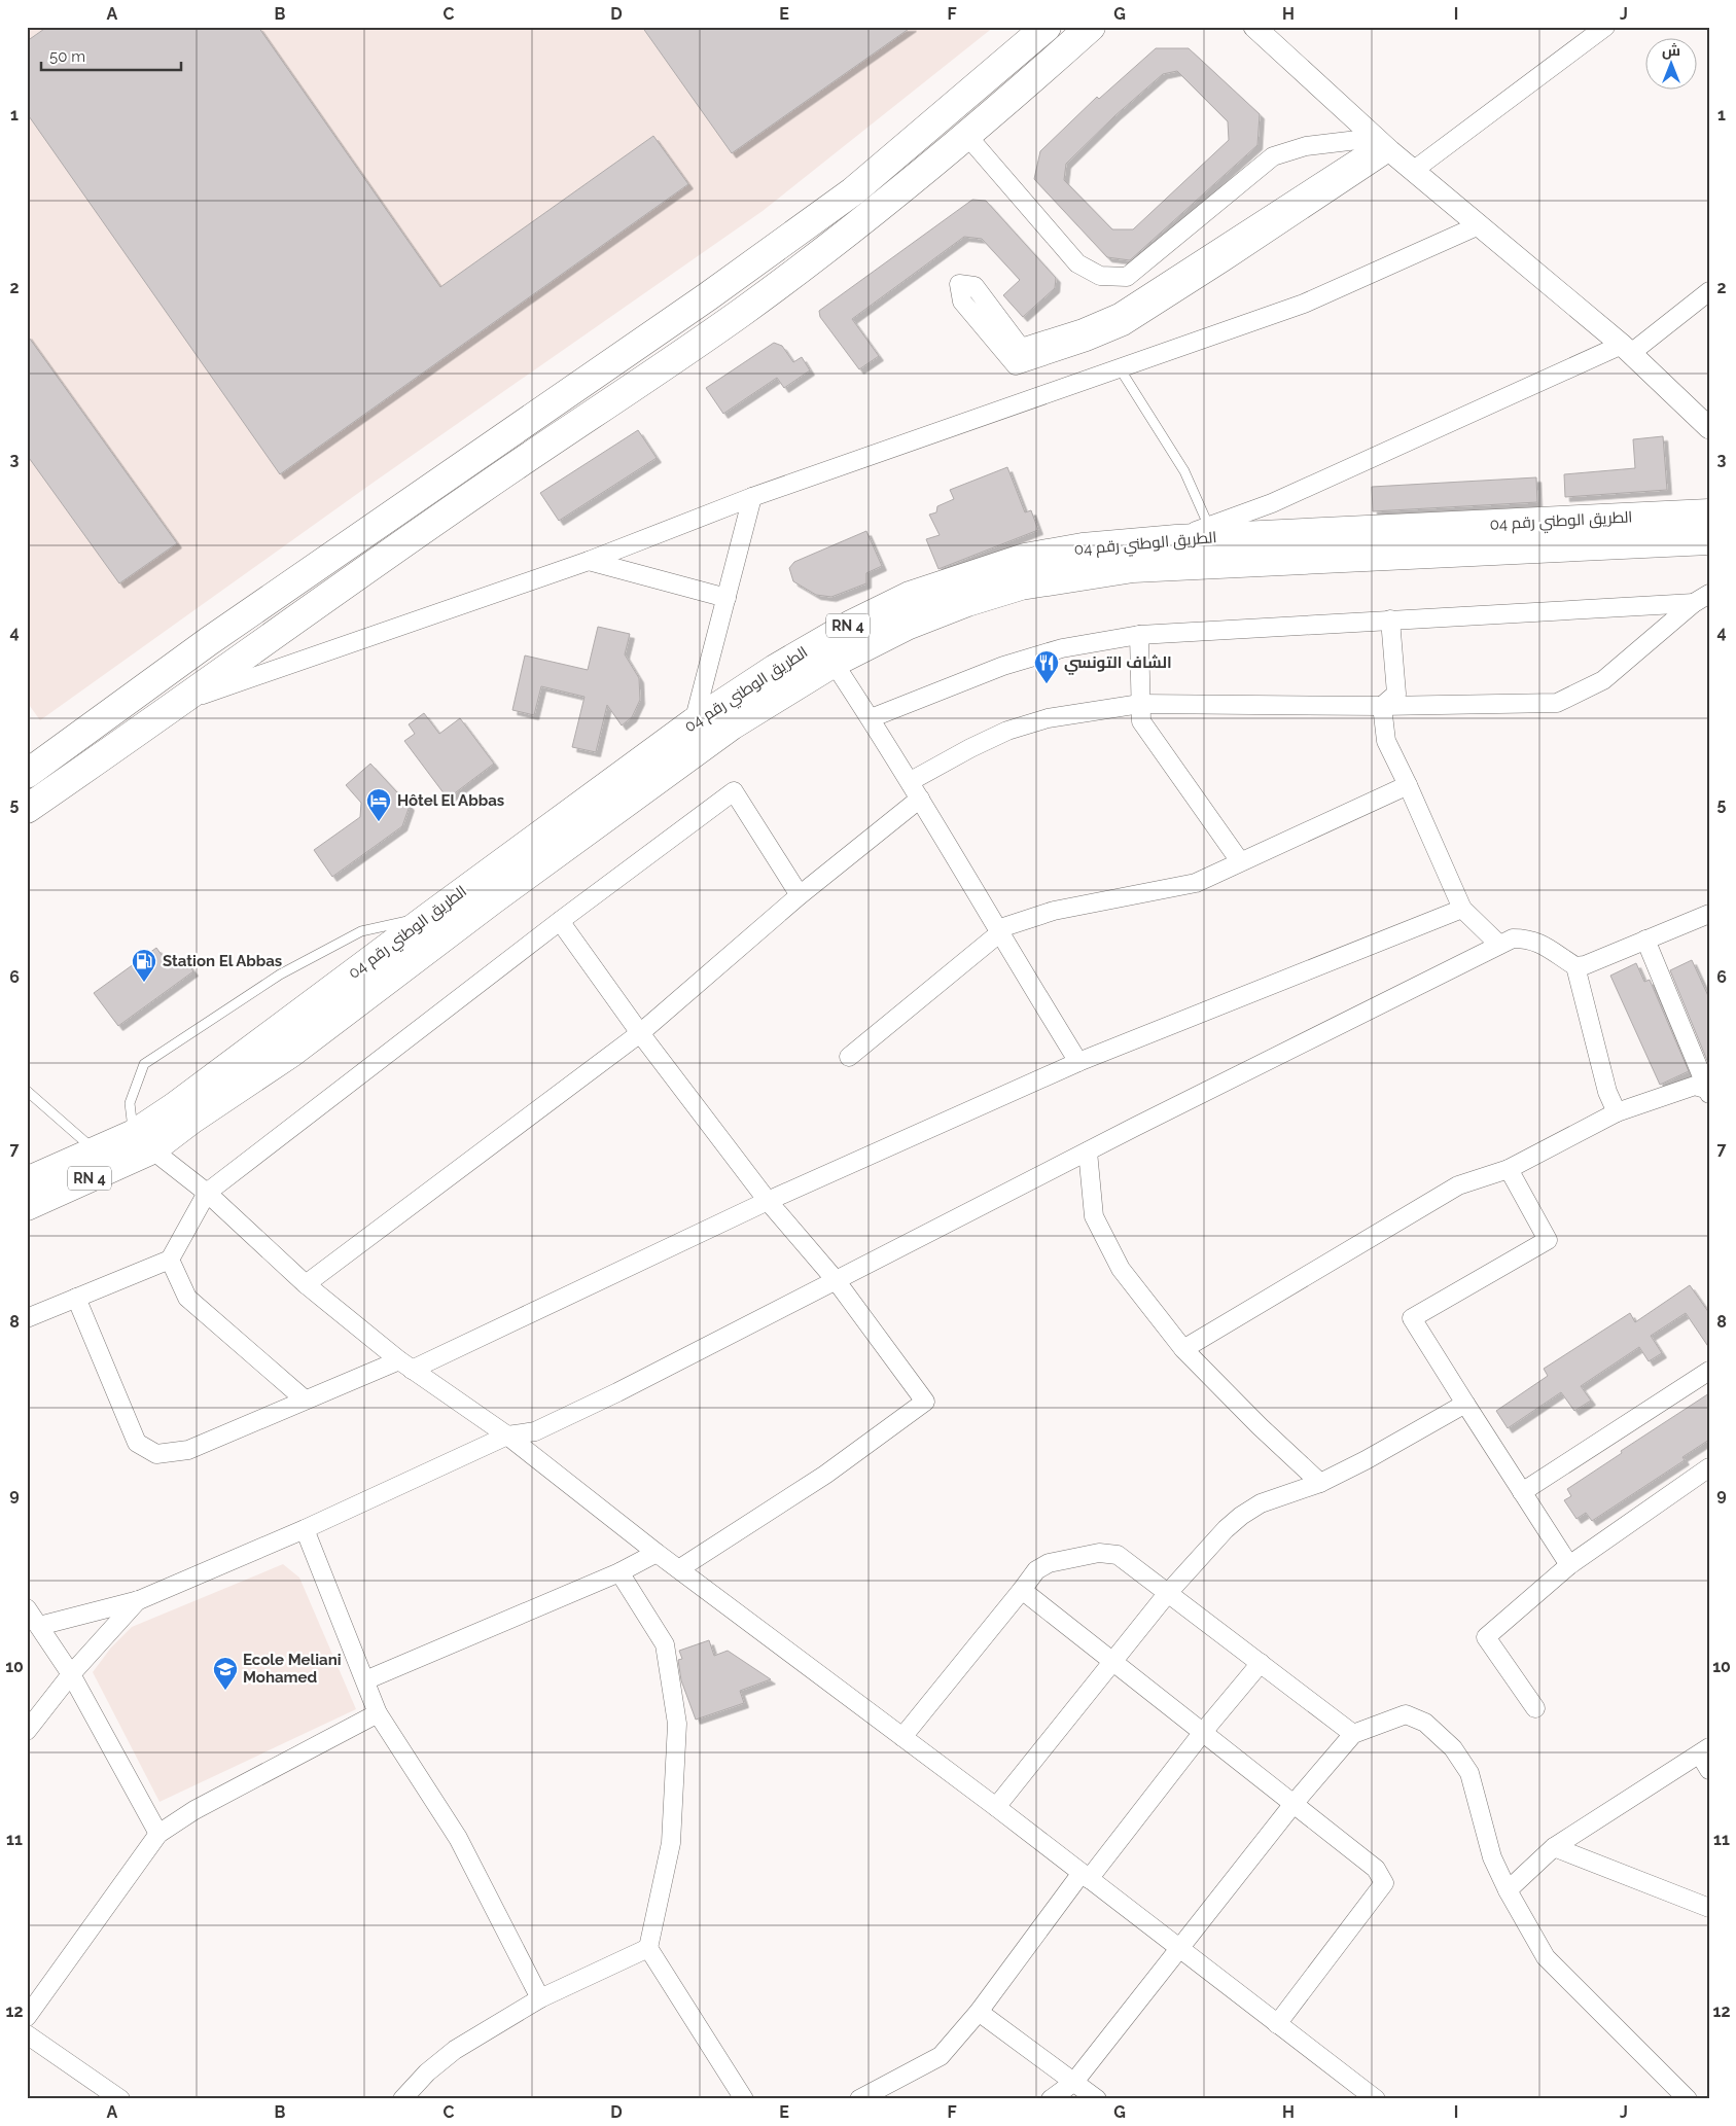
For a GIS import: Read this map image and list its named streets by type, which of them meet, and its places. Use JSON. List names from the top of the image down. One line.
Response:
{"streets":{"main road":["الطريق الوطني رقم 04","RN 4"]},"places":{"restaurant":["الشاف التونسي"],"hotel":["Hôtel El Abbas"],"fuel station":["Station El Abbas"],"school or university":["Ecole Meliani Mohamed"]},"scale_bar":"50 m","north":"top","grid":{"columns":["A","B","C","D","E","F","G","H","I","J"],"rows":["1","2","3","4","5","6","7","8","9","10","11","12"]}}
